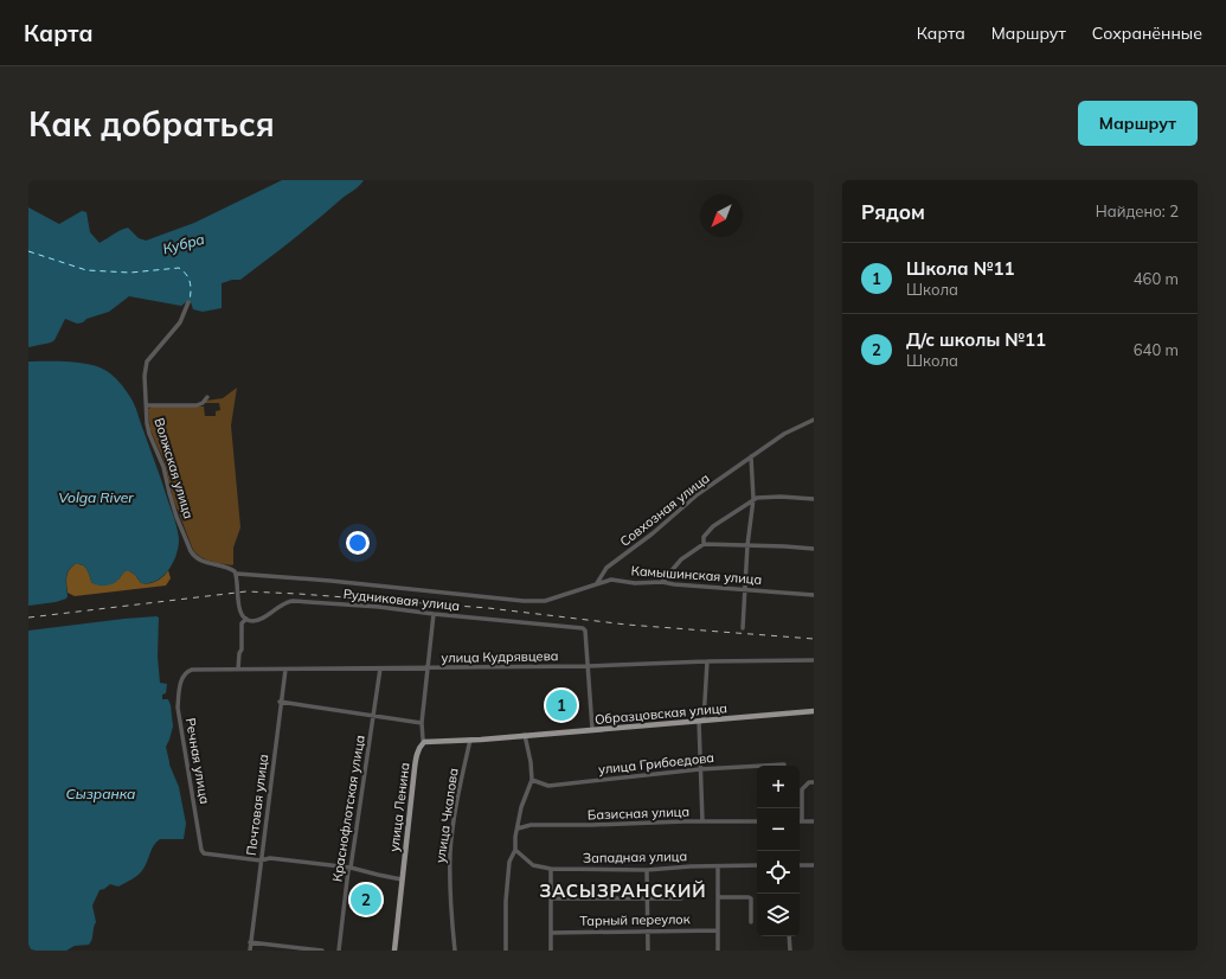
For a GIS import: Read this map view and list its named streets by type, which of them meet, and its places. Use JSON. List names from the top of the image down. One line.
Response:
{"streets":{"main road":["Образцовская улица","улица Ленина"],"street":["Волжская улица","Совхозная улица","Камышинская улица","Рудниковая улица","улица Кудрявцева","Речная улица","улица Грибоедова","Почтовая улица","Краснофлотская улица","Базисная улица","улица Чкалова","Западная улица","Тарный переулок"]},"crossings":[["Волжская улица","Камышинская улица"],["Совхозная улица","Камышинская улица"],["Рудниковая улица","улица Кудрявцева"],["Рудниковая улица","улица Ленина"],["улица Кудрявцева","Речная улица"],["улица Кудрявцева","Почтовая улица"],["улица Кудрявцева","улица Ленина"],["улица Кудрявцева","Краснофлотская улица"],["Образцовская улица","улица Ленина"],["Образцовская улица","улица Чкалова"],["Речная улица","Почтовая улица"]],"districts":["ЗАСЫЗРАНСКИЙ"],"water":["Кубра","Volga River","Сызранка"],"north":"bottom left","page":{"header":"Карта","nav":["Карта","Маршрут","Сохранённые"],"buttons":"Маршрут","title":"Как добраться","heading":["Рядом","Найдено: 2"],"list":[{"mark":"1","name":"Школа №11","note":"Школа","value":"460 m"},{"mark":"2","name":"Д/с школы №11","note":"Школа","value":"640 m"}],"pins":["1","2"],"map_buttons":["+","−"]}}
